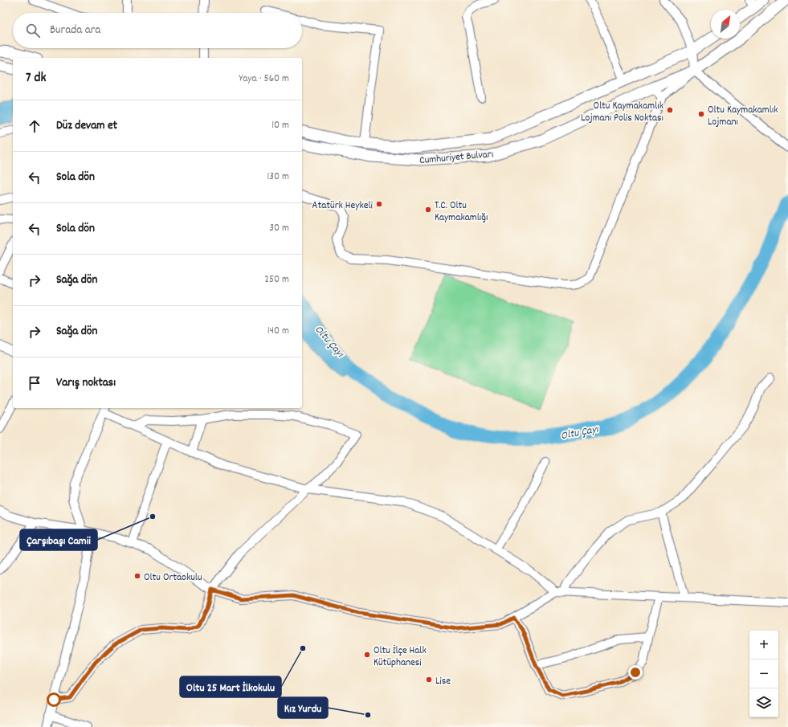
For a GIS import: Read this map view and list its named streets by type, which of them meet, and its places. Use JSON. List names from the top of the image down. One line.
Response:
{"streets":{"main road":["Cumhuriyet Bulvarı"]},"water":["Oltu Çayı"],"places":["Oltu Kaymakamlık Lojmanı Polis Noktası","Oltu Kaymakamlık Lojmanı","Atatürk Heykeli","T.C. Oltu Kaymakamlığı","Çarşıbaşı Camii","Oltu Ortaokulu","Oltu 25 Mart İlkokulu","Oltu İlçe Halk Kütüphanesi","Lise","Kız Yurdu"],"north":"top right","page":{"search":"Burada ara","heading":["7 dk","Yaya · 560 m"],"list":[["Düz devam et","10 m"],["Sola dön","130 m"],["Sola dön","30 m"],["Sağa dön","250 m"],["Sağa dön","140 m"],"Varış noktası"],"map_buttons":["+","−"]}}
